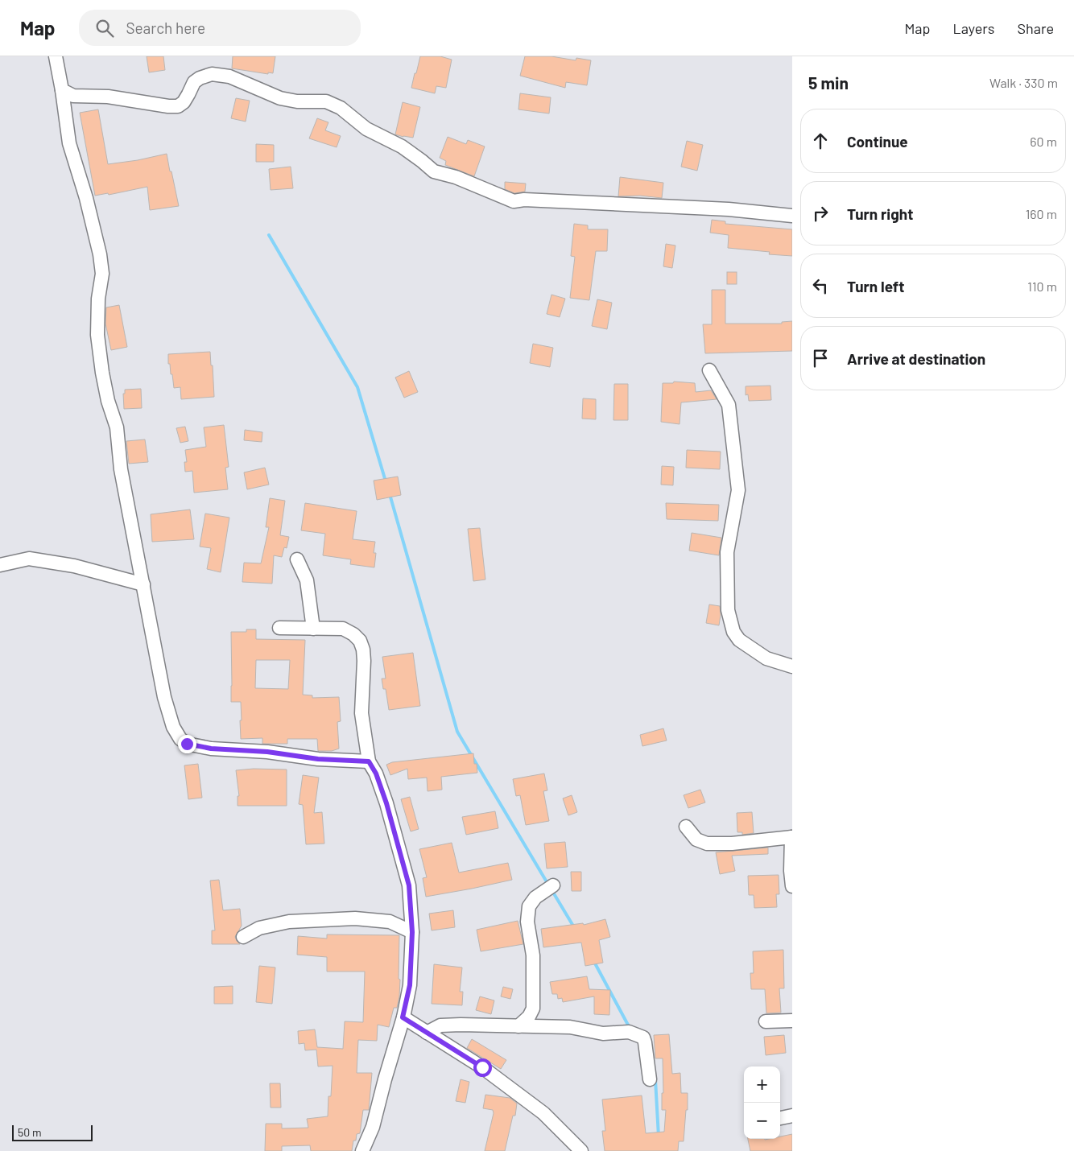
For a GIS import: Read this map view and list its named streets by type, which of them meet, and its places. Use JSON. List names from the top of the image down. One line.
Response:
{"scale_bar":"50 m","page":{"header":"Map","search":"Search here","nav":["Map","Layers","Share"],"heading":["5 min","Walk · 330 m"],"list":[["Continue","60 m"],["Turn right","160 m"],["Turn left","110 m"],"Arrive at destination"],"map_buttons":["+","−"],"scale":"50 m"}}
